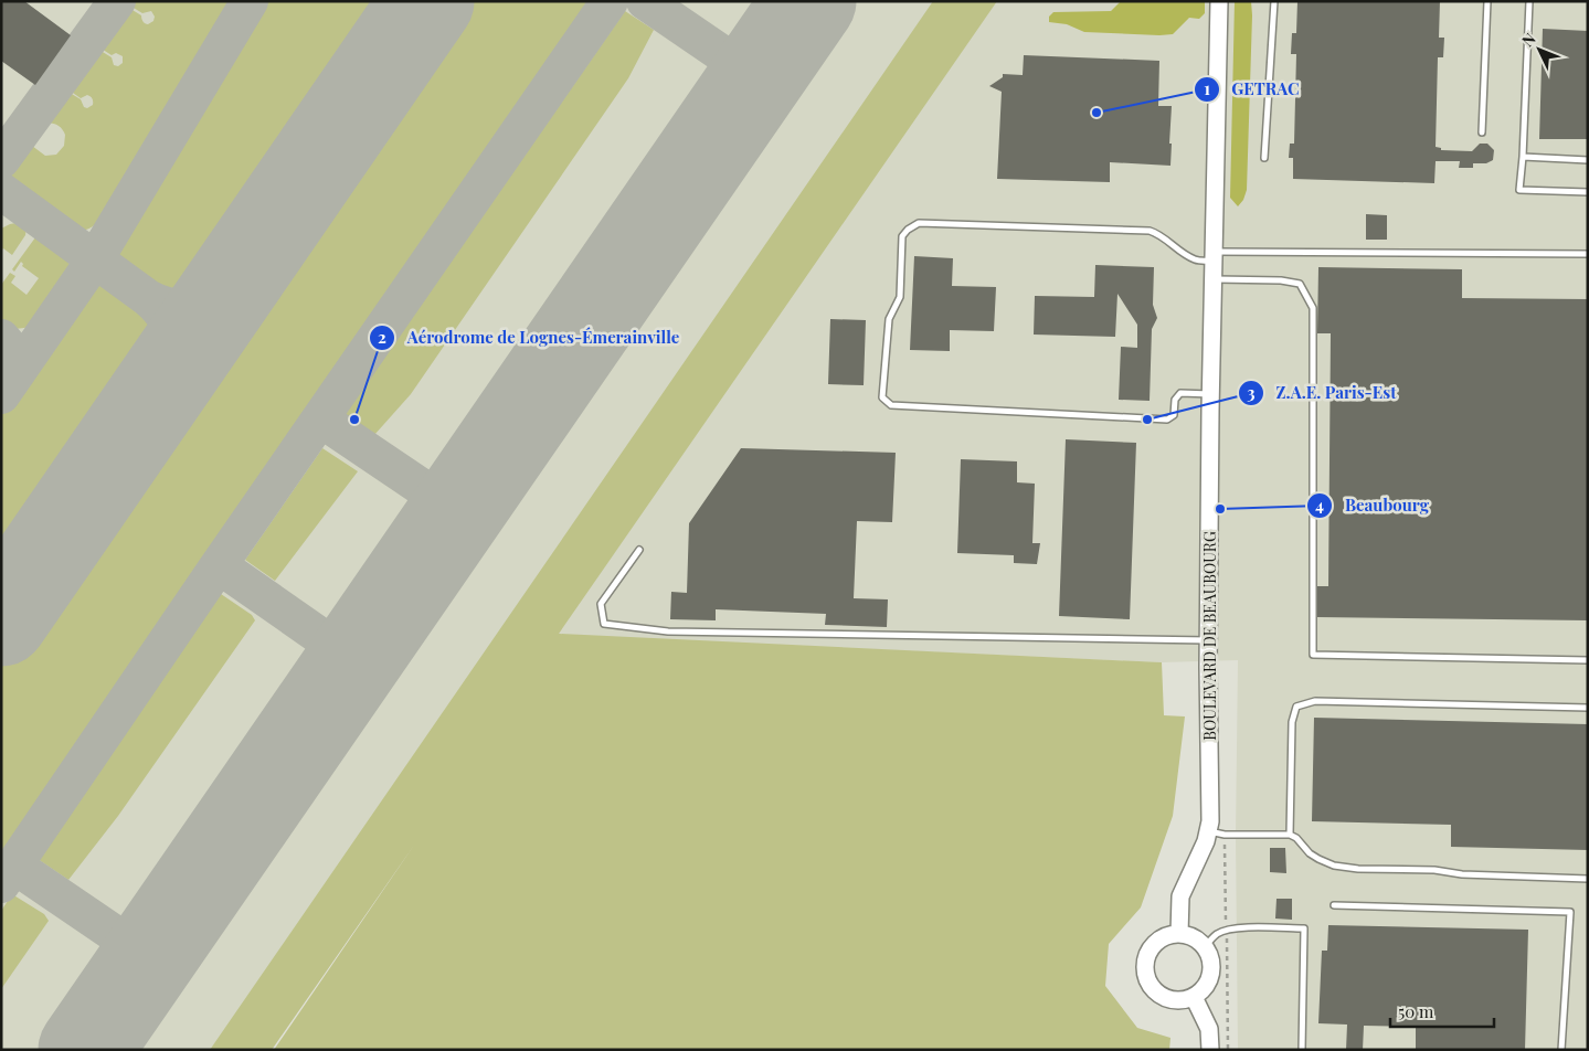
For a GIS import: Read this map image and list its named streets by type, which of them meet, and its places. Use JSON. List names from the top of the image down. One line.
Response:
{"streets":{"main road":["BOULEVARD DE BEAUBOURG"]},"places":["GETRAC","Aérodrome de Lognes-Émerainville","Z.A.E. Paris-Est","Beaubourg"],"scale_bar":"50 m","north":"top left"}
